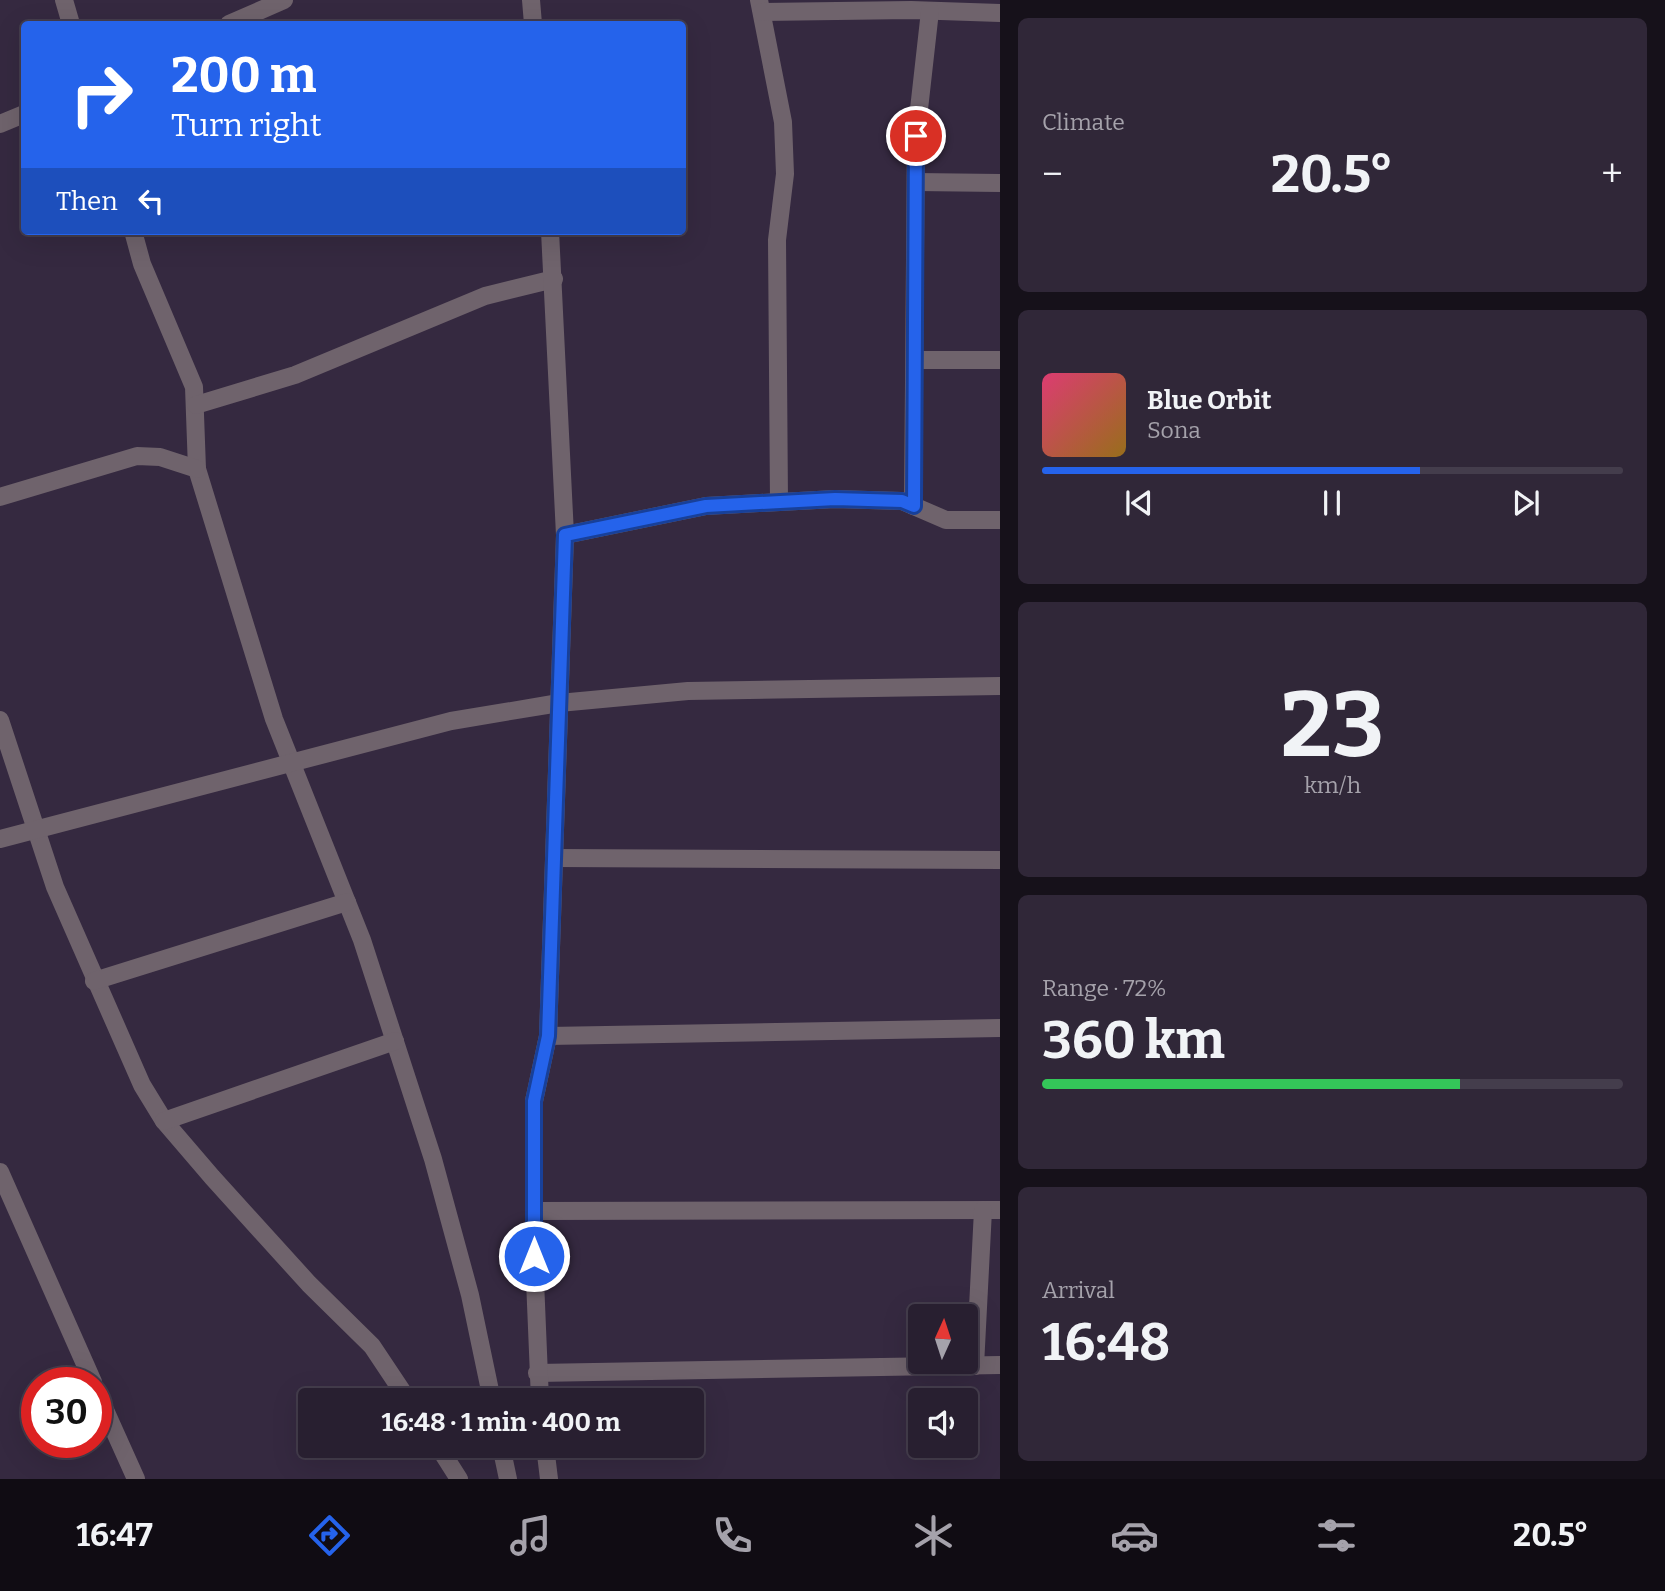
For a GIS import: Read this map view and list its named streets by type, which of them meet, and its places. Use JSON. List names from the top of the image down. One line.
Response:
{"north":"top","page":{"tile":["Climate",["23","km/h"],["Range · 72%","360 km"],["Arrival","16:48"]],"turn":["200 m","Turn right"],"heat":["−","20.5°","+"],"then":"Then","song":["Blue Orbit","Sona"],"limit":"30","trip":"16:48 · 1 min · 400 m","tabs":["16:47","20.5°"]}}
